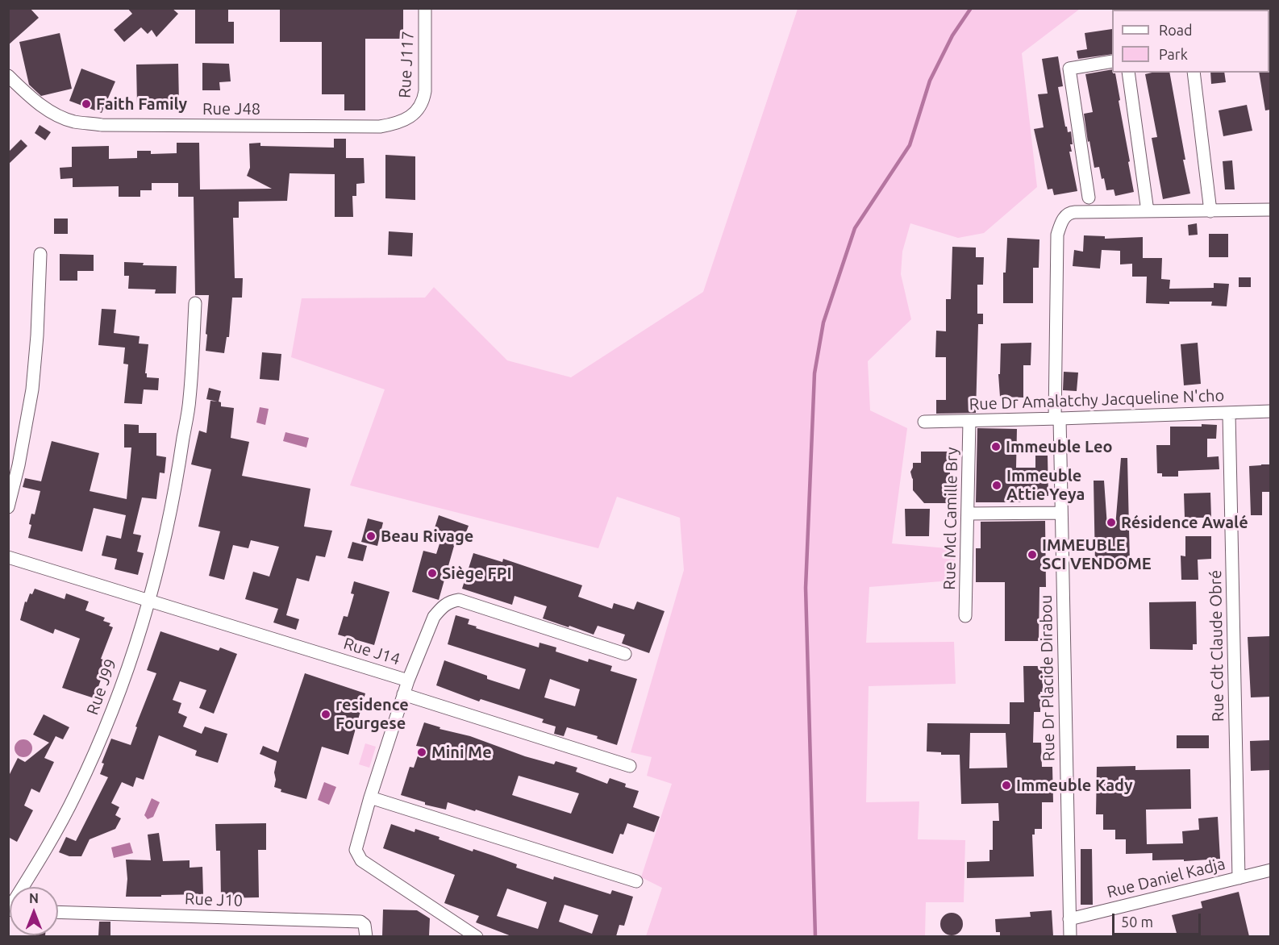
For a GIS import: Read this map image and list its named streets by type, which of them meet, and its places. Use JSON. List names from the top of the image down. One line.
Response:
{"streets":{"street":["Rue J117","Rue J48","Rue Dr Amalatchy Jacqueline N'cho","Rue Mcl Camille Bry","Rue Cdt Claude Obré","Rue J14","Rue Dr Placide Dirabou","Rue J99","Rue Daniel Kadja","Rue J10"]},"crossings":[["Rue J117","Rue J48"],["Rue Dr Amalatchy Jacqueline N'cho","Rue Mcl Camille Bry"],["Rue Dr Amalatchy Jacqueline N'cho","Rue Cdt Claude Obré"],["Rue Dr Amalatchy Jacqueline N'cho","Rue Dr Placide Dirabou"],["Rue Cdt Claude Obré","Rue Daniel Kadja"],["Rue J14","Rue J99"],["Rue Dr Placide Dirabou","Rue Daniel Kadja"]],"places":["Faith Family","Immeuble Leo","Immeuble Attie Yeya","Résidence Awalé","Beau Rivage","IMMEUBLE SCI VENDOME","Siège FPI","residence Fourgese","Mini Me","Immeuble Kady"],"legend":["Road","Park"],"scale_bar":"50 m","north":"top"}
